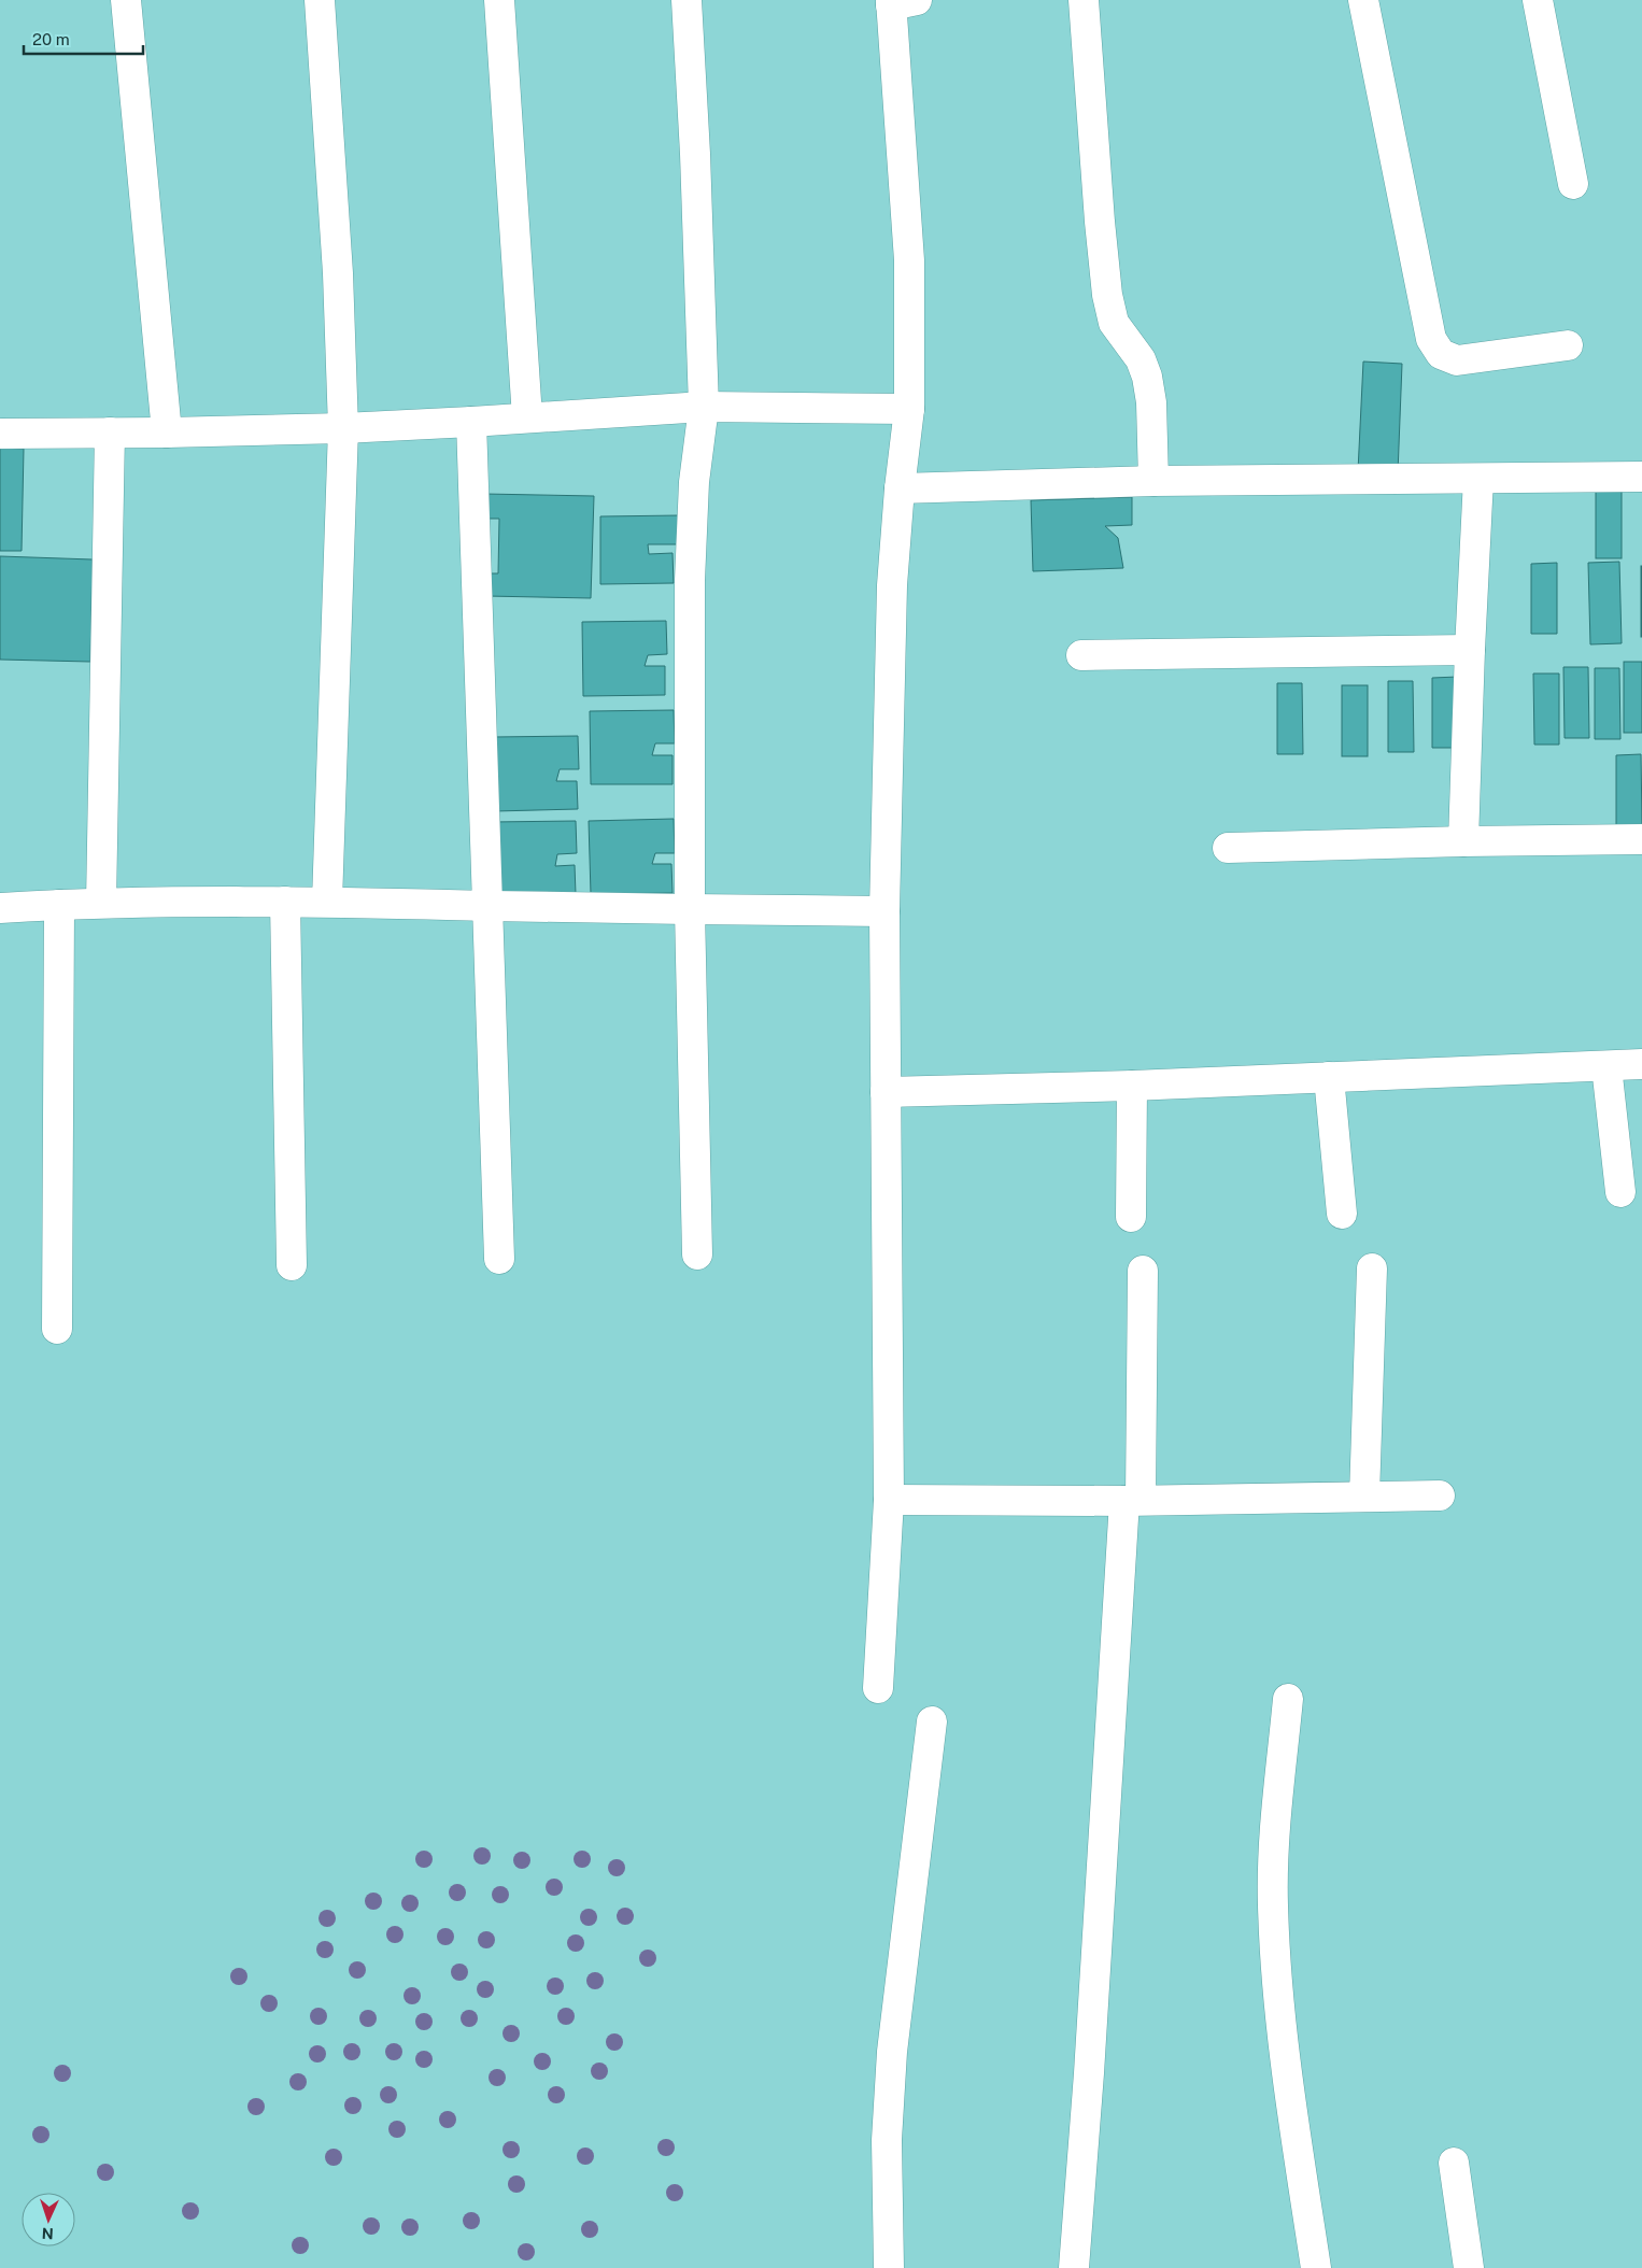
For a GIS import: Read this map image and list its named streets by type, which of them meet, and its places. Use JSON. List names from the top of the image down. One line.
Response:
{"scale_bar":"20 m","north":"bottom"}
